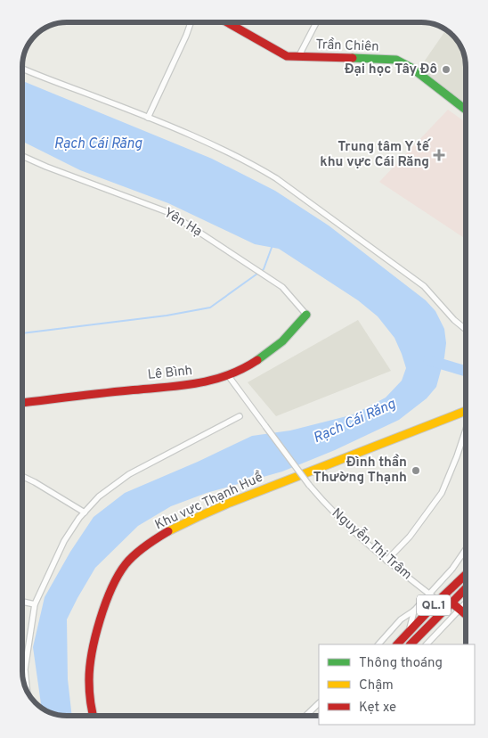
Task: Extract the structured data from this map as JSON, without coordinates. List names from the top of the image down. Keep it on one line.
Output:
{"streets":{"main road":["Trần Chiên","Lê Bình","Khu vực Thạnh Huề","QL.1"],"street":["Yên Hạ","Nguyễn Thị Trâm"]},"crossings":[["Yên Hạ","Lê Bình"],["Lê Bình","Nguyễn Thị Trâm"],["Nguyễn Thị Trâm","QL.1"]],"water":["Rạch Cái Răng"],"places":{"other":["Đại học Tây Đô","Đình thần Thường Thạnh"],"health":["Trung tâm Y tế khu vực Cái Răng"]},"legend":["Thông thoáng","Chậm","Kẹt xe"]}
